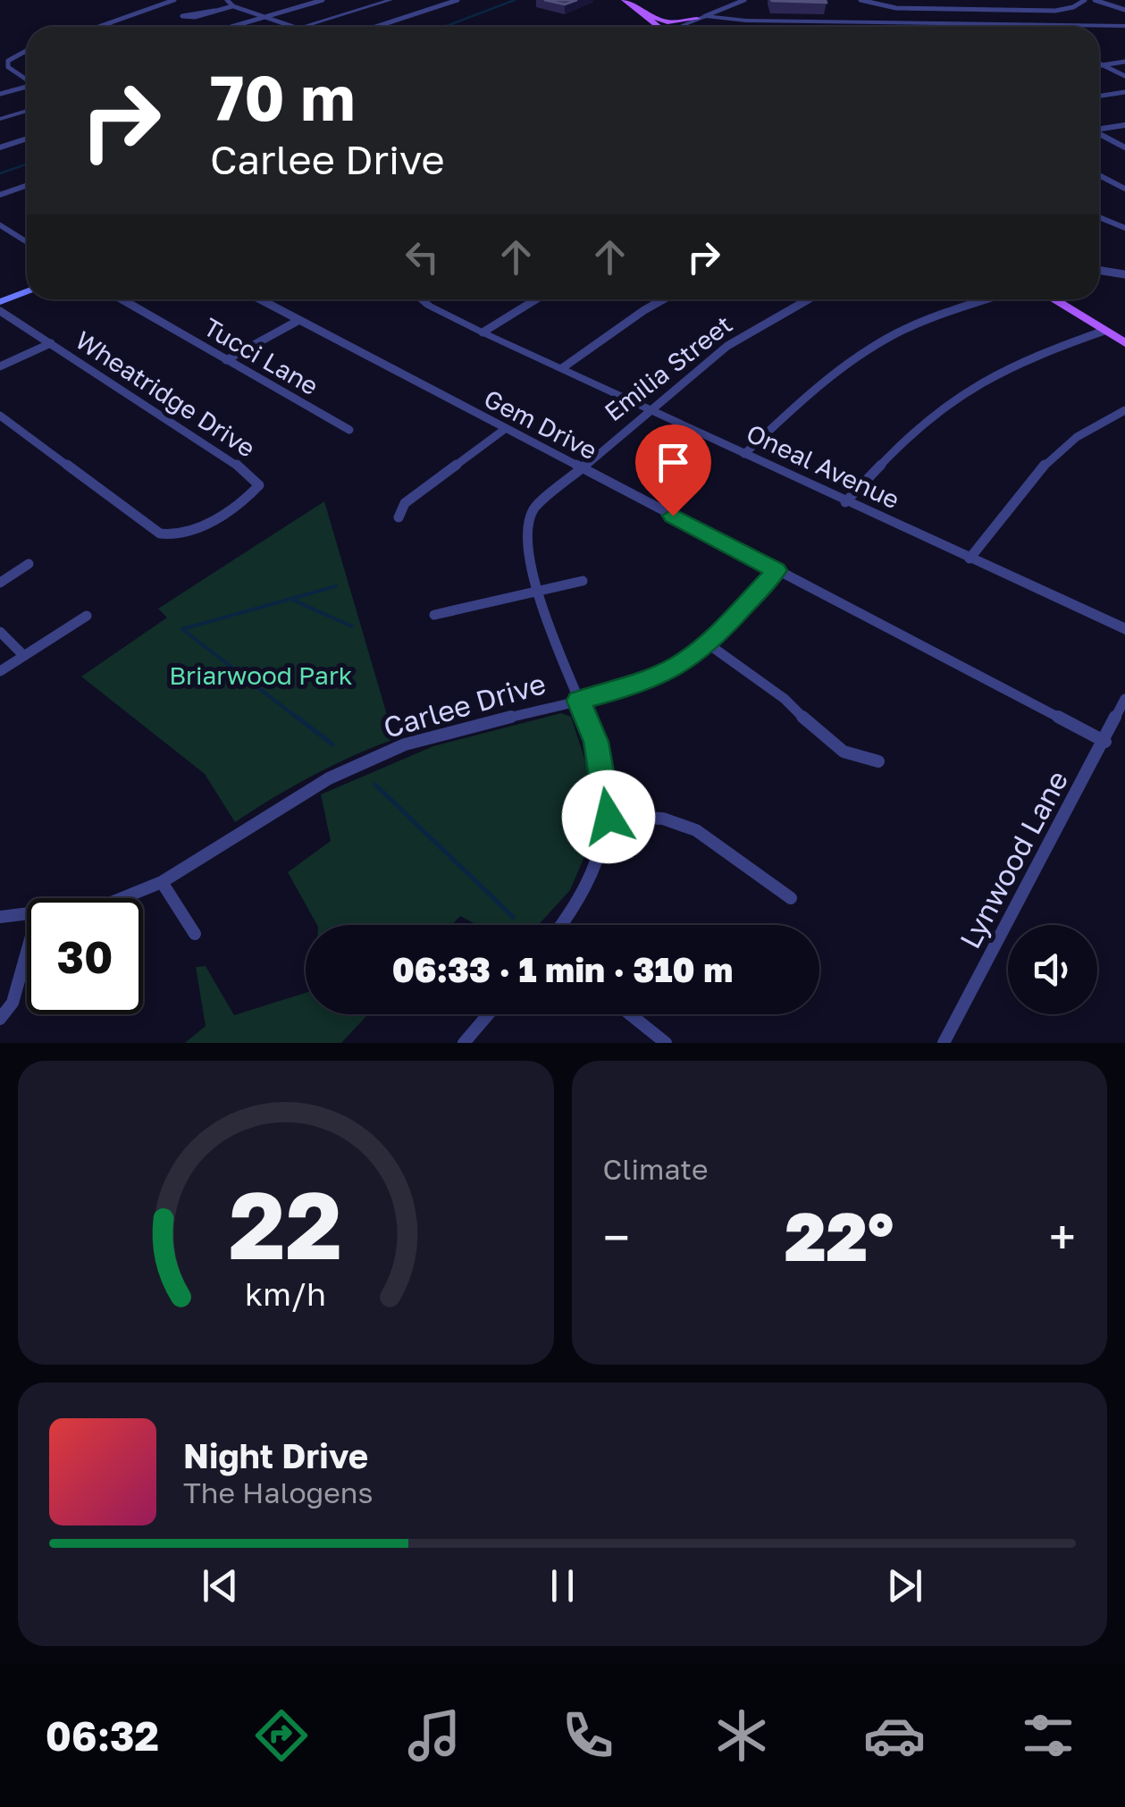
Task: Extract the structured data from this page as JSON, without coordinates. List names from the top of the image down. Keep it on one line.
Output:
{"streets":{"street":["Tucci Lane","Emilia Street","Wheatridge Drive","Gem Drive","Oneal Avenue","Carlee Drive","Lynwood Lane"]},"crossings":[["Emilia Street","Gem Drive"],["Emilia Street","Oneal Avenue"],["Emilia Street","Carlee Drive"],["Gem Drive","Carlee Drive"],["Gem Drive","Lynwood Lane"]],"parks":["Briarwood Park"],"page":{"turn":["70 m","Carlee Drive"],"limit":"30","trip":"06:33 · 1 min · 310 m","tile":"Climate","heat":["−","22°","+"],"song":["Night Drive","The Halogens"],"tabs":"06:32","gauge":["22","km/h"]}}
